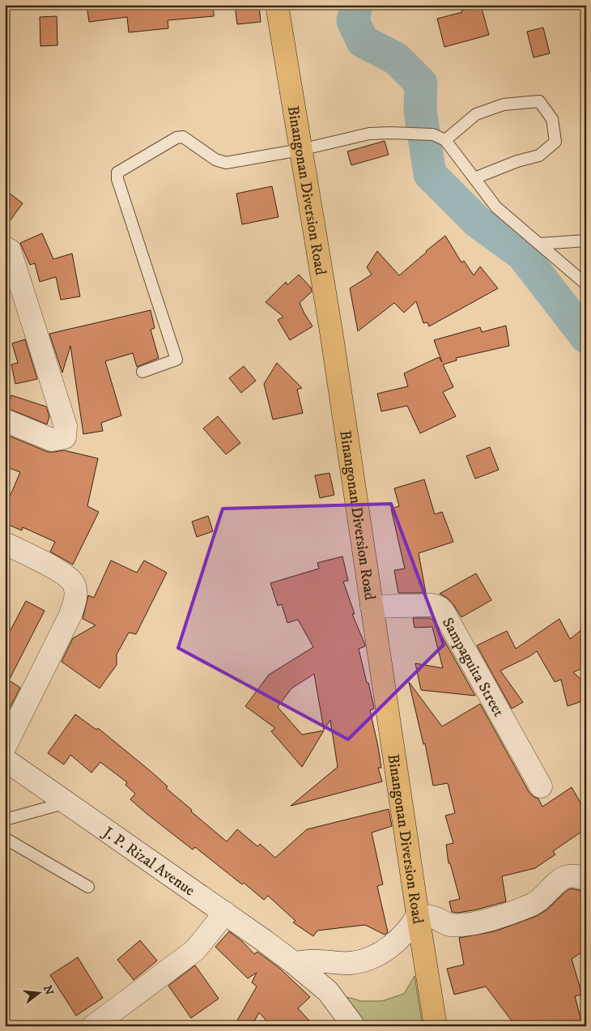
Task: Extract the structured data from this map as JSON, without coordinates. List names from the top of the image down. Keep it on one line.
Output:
{"streets":{"main road":["Binangonan Diversion Road"],"street":["Sampaguita Street","J. P. Rizal Avenue"]},"crossings":[["Binangonan Diversion Road","Sampaguita Street"]],"north":"right"}
